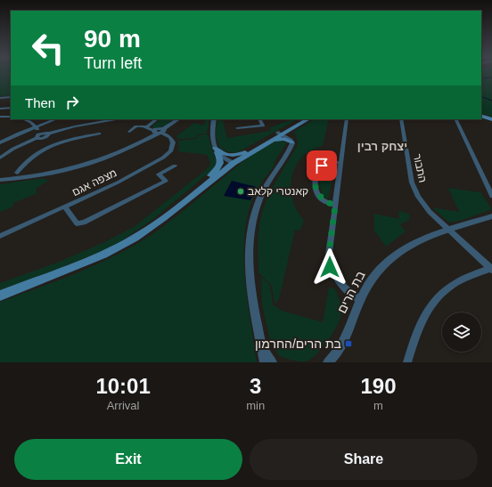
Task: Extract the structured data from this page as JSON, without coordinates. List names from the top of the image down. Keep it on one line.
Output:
{"streets":{"street":["התבור","מצפה אגם","בת הרים"]},"crossings":[["התבור","בת הרים"]],"districts":["יצחק רבין"],"places":{"other":["קאנטרי קלאב"],"transit":["בת הרים/החרמון"]},"page":{"turn":["90 m","Turn left"],"then":"Then","eta":["10:01","Arrival","3","min","190","m"],"buttons":["Exit","Share"]}}
